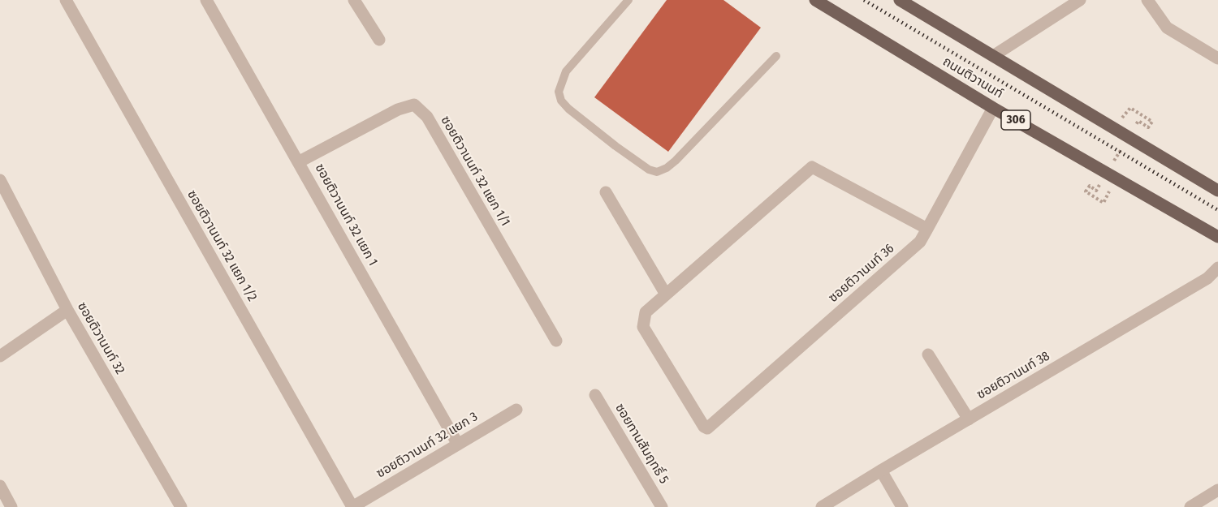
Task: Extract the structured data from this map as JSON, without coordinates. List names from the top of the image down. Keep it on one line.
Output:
{"streets":{"main road":["ถนนติวานนท์","306"],"street":["ซอยติวานนท์ 32 แยก 1/1","ซอยติวานนท์ 32 แยก 1","ซอยติวานนท์ 32 แยก 1/2","ซอยติวานนท์ 36","ซอยติวานนท์ 32","ซอยติวานนท์ 38","ซอยทานสัมฤทธิ์ 5","ซอยติวานนท์ 32 แยก 3"]},"crossings":[["ถนนติวานนท์","ซอยติวานนท์ 36"],["ซอยติวานนท์ 32 แยก 1/1","ซอยติวานนท์ 32 แยก 1"],["ซอยติวานนท์ 32 แยก 1","ซอยติวานนท์ 32 แยก 3"],["ซอยติวานนท์ 32 แยก 1/2","ซอยติวานนท์ 32 แยก 3"]]}
